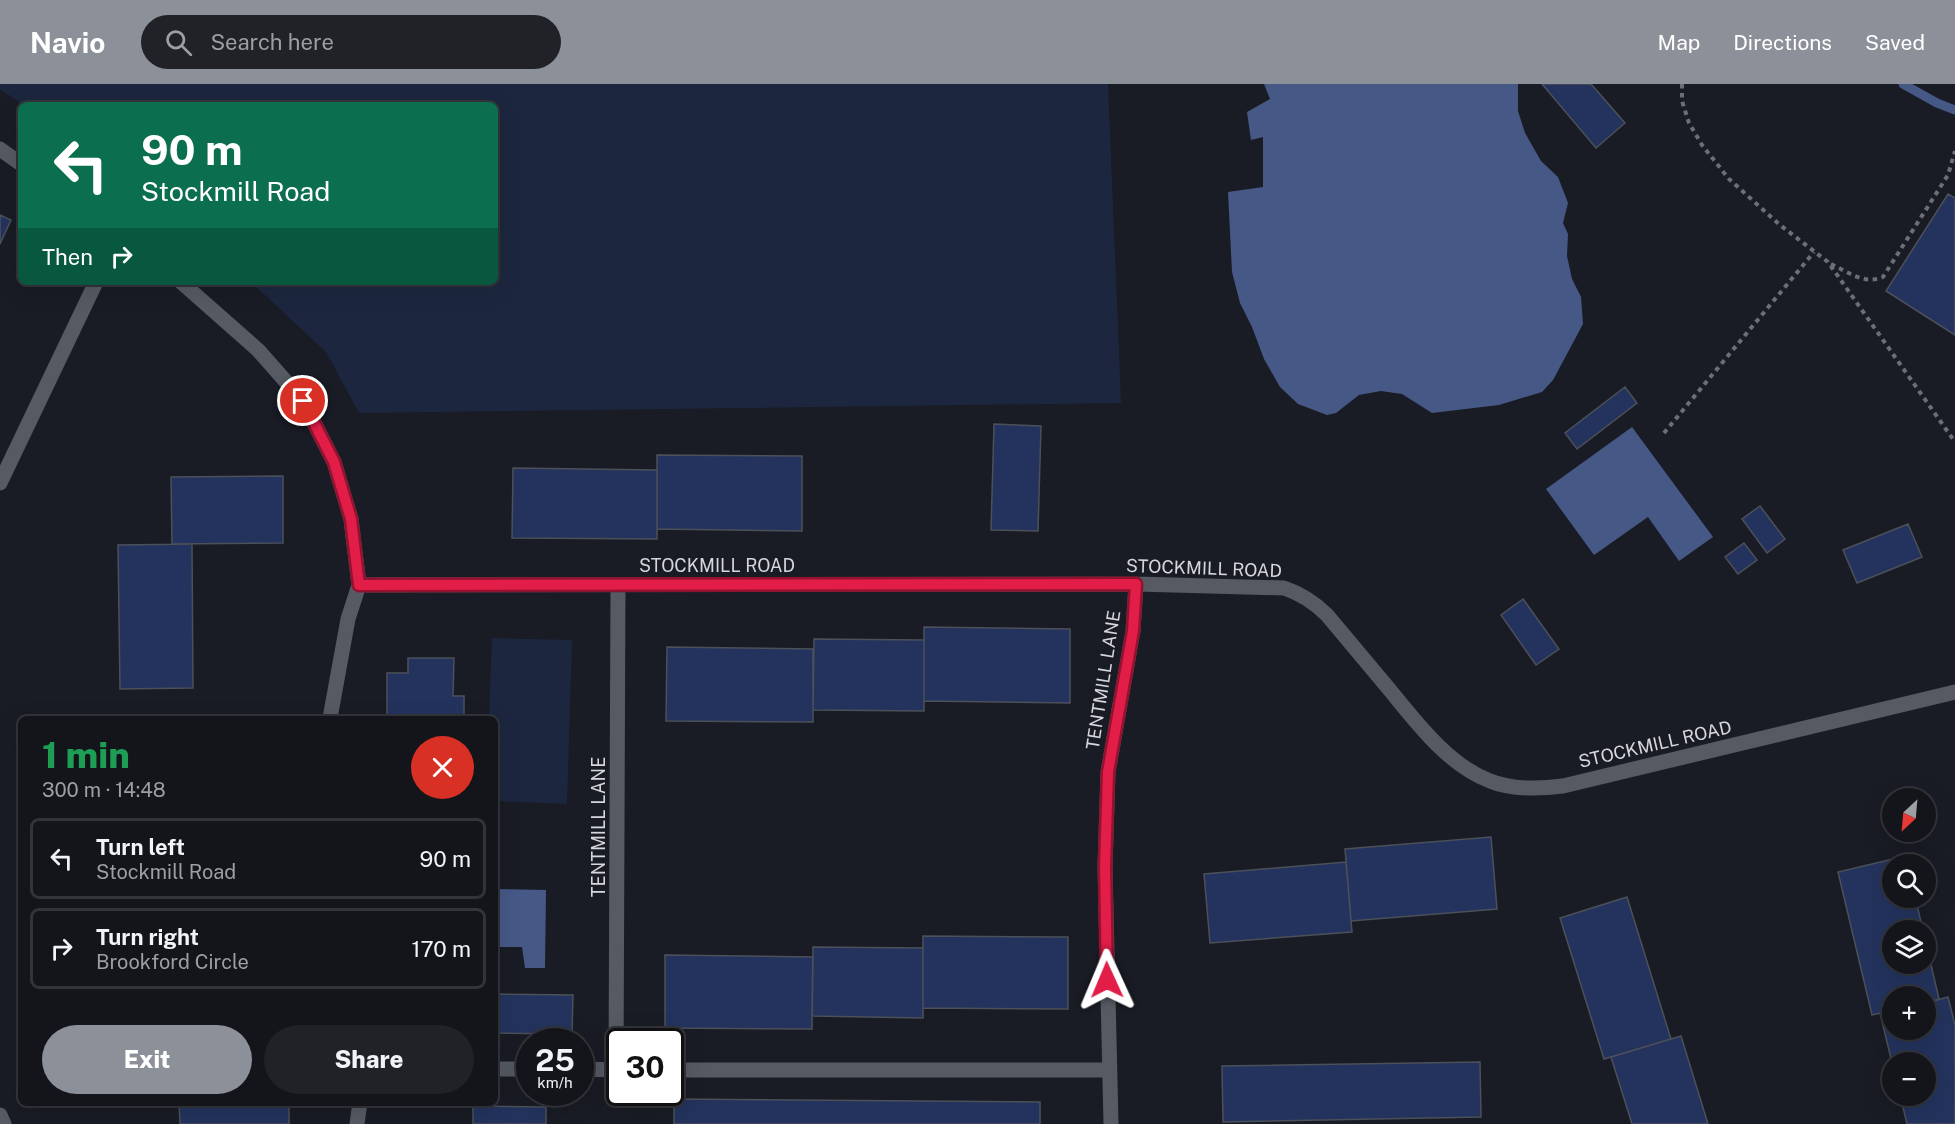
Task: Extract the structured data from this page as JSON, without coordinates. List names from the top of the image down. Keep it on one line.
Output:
{"streets":{"street":["STOCKMILL ROAD","TENTMILL LANE"]},"crossings":[["STOCKMILL ROAD","TENTMILL LANE"]],"north":"bottom left","page":{"header":"Navio","search":"Search here","nav":["Map","Directions","Saved"],"turn":["90 m","Stockmill Road"],"then":"Then","heading":["1 min","300 m · 14:48"],"map_buttons":["+","−"],"list":[{"name":"Turn left","note":"Stockmill Road","value":"90 m"},{"name":"Turn right","note":"Brookford Circle","value":"170 m"}],"buttons":["Exit","Share"],"speed":"25 km/h","limit":"30"}}
